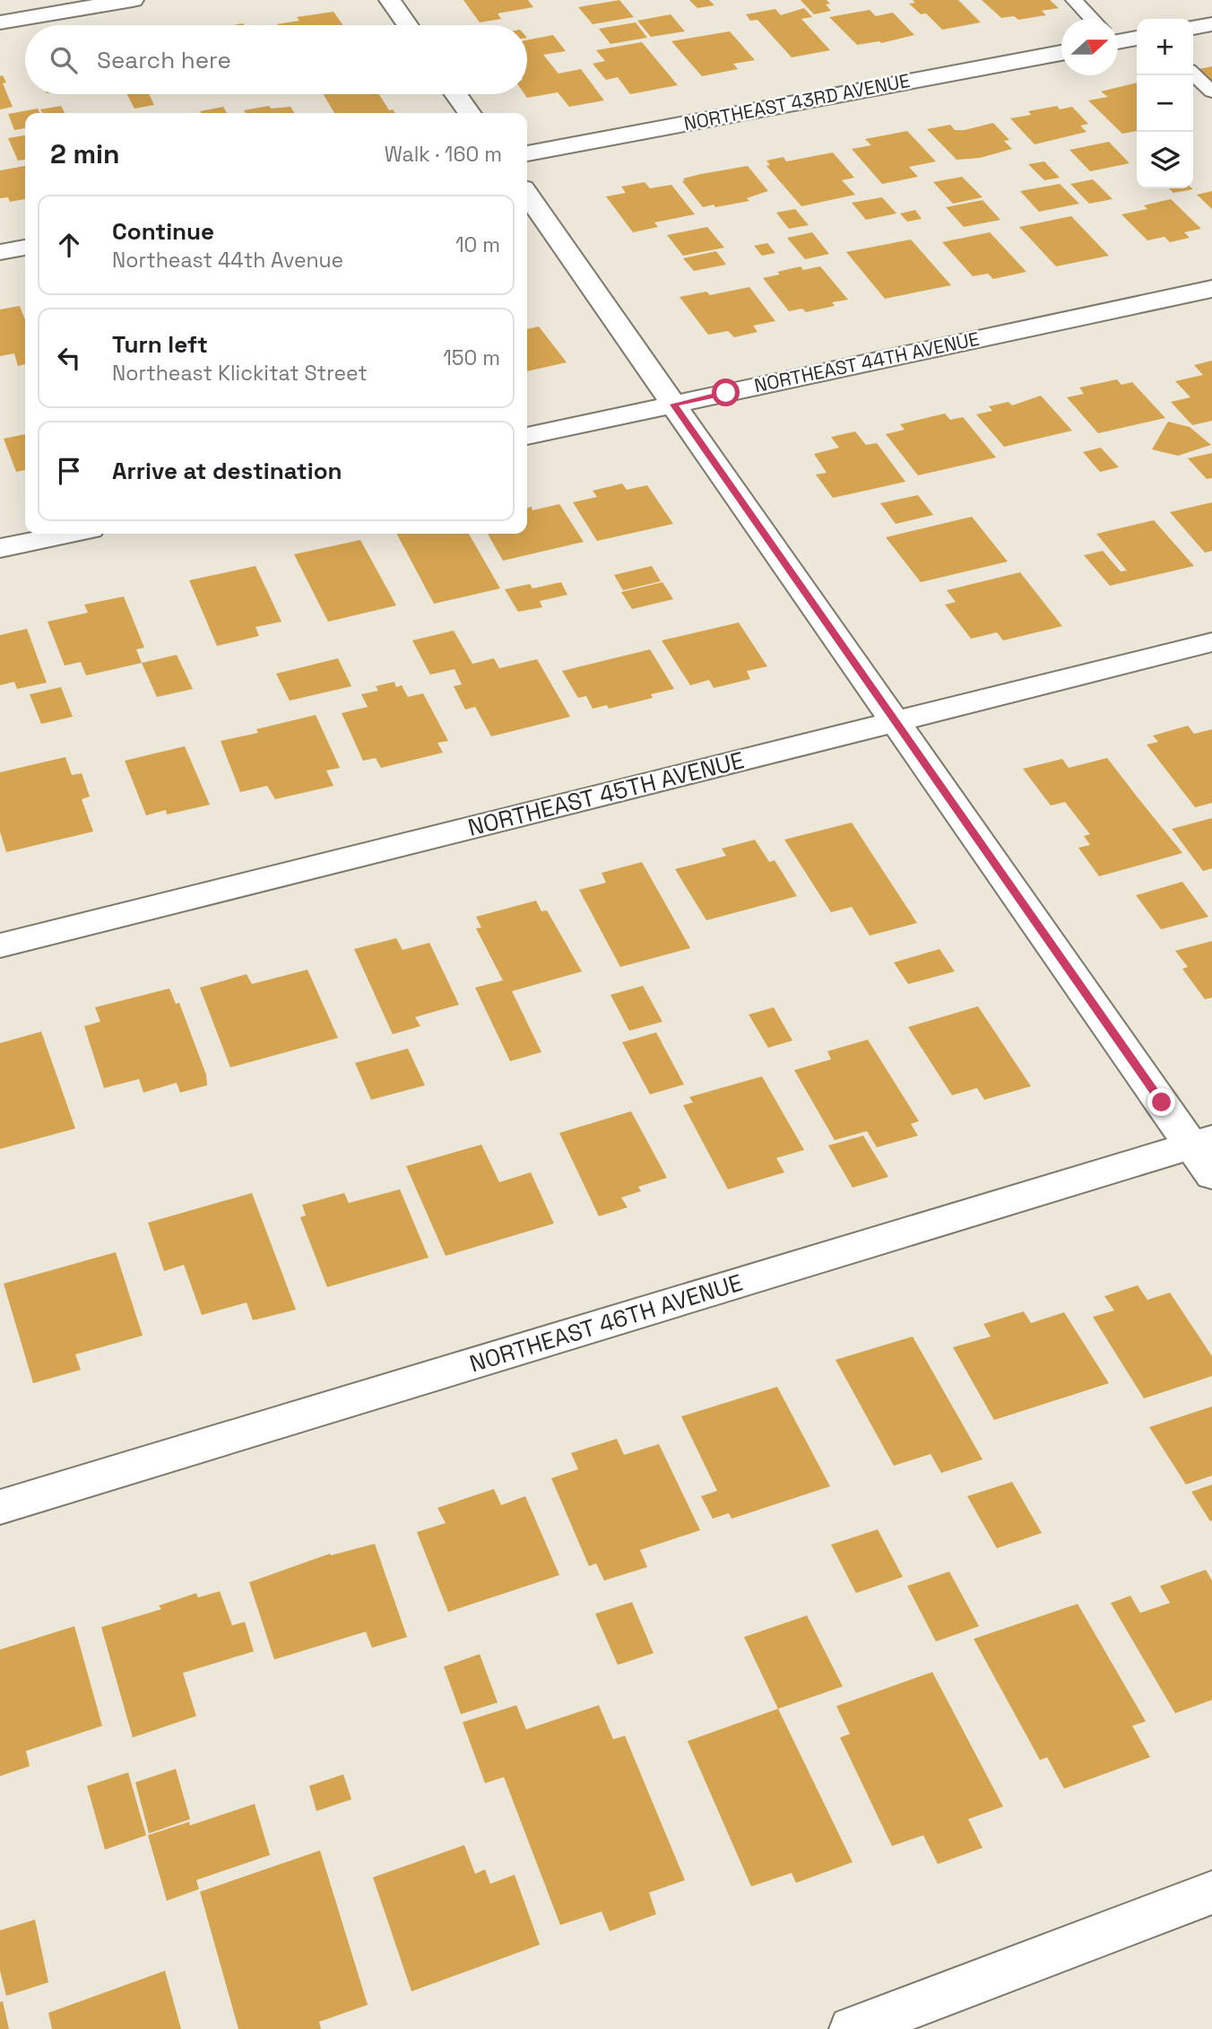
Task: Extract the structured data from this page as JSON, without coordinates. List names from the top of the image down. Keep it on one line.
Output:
{"streets":{"street":["NORTHEAST 43RD AVENUE","NORTHEAST 44TH AVENUE","NORTHEAST 45TH AVENUE","NORTHEAST 46TH AVENUE"]},"north":"right","page":{"map_buttons":["+","−"],"search":"Search here","heading":["2 min","Walk · 160 m"],"list":[["Continue","Northeast 44th Avenue","10 m"],["Turn left","Northeast Klickitat Street","150 m"],"Arrive at destination"]}}
